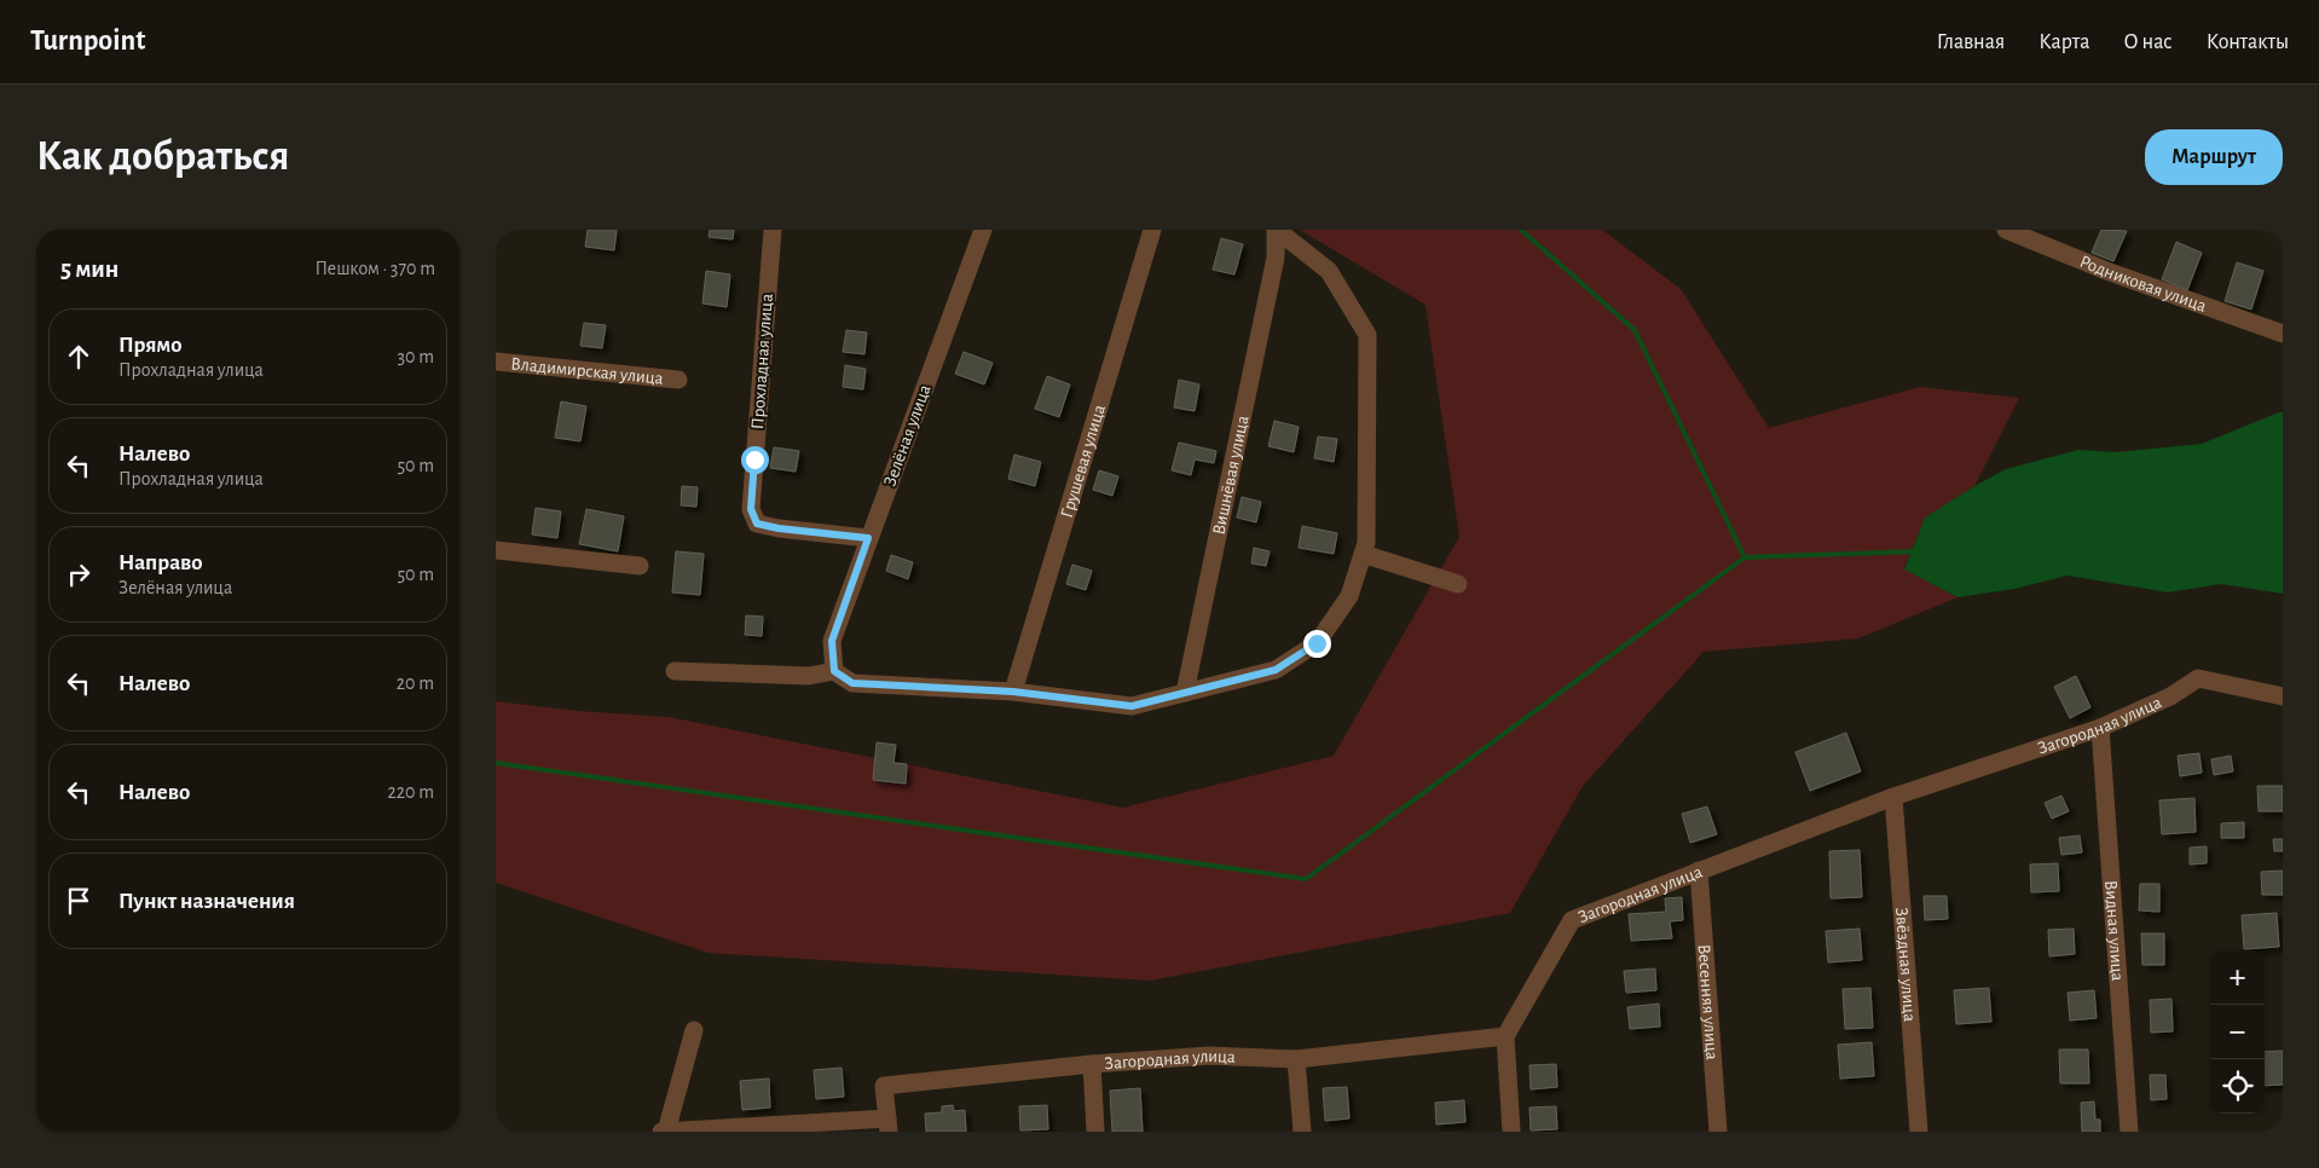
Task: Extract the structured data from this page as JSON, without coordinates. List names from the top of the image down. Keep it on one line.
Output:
{"streets":{"street":["Родниковая улица","Прохладная улица","Владимирская улица","Зелёная улица","Грушевая улица","Вишнёвая улица","Загородная улица","Видная улица","Звёздная улица","Весенняя улица"]},"crossings":[["Прохладная улица","Зелёная улица"],["Загородная улица","Видная улица"],["Загородная улица","Звёздная улица"],["Загородная улица","Весенняя улица"]],"page":{"header":"Turnpoint","nav":["Главная","Карта","О нас","Контакты"],"buttons":"Маршрут","title":"Как добраться","heading":["5 мин","Пешком · 370 m"],"list":[["Прямо","Прохладная улица","30 m"],["Налево","Прохладная улица","50 m"],["Направо","Зелёная улица","50 m"],["Налево","20 m"],["Налево","220 m"],"Пункт назначения"],"map_buttons":["+","−"]}}
